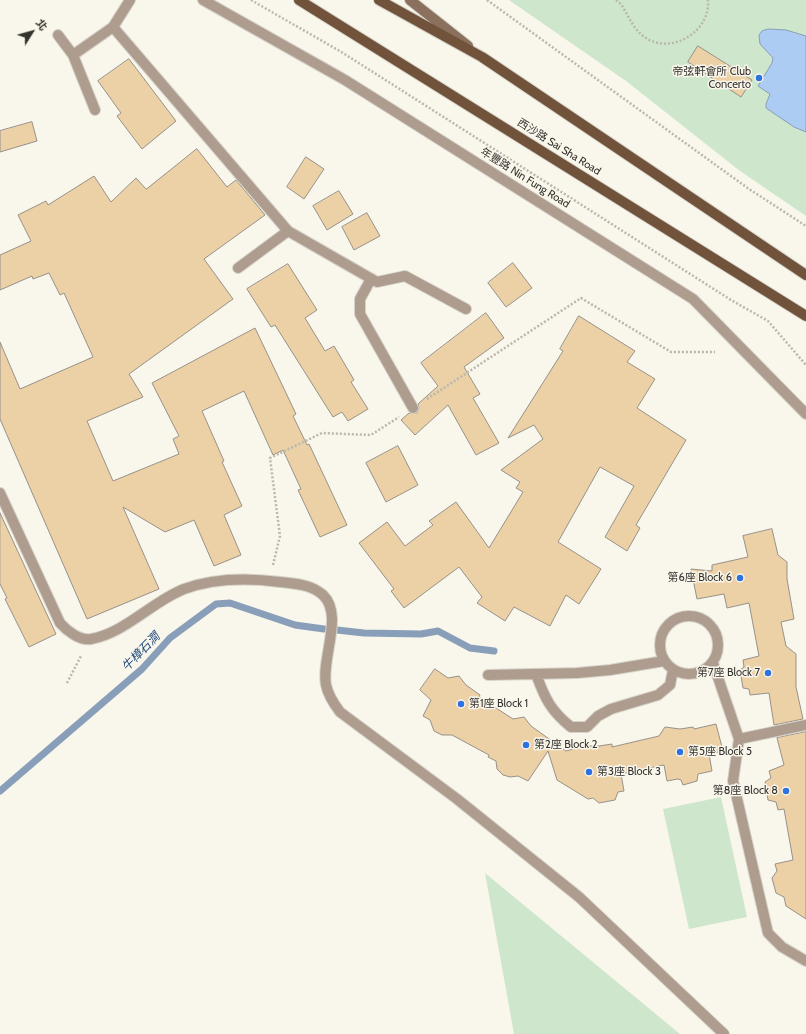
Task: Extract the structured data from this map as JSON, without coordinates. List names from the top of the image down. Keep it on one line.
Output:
{"streets":{"main road":["西沙路 Sai Sha Road"],"street":["年豐路 Nin Fung Road"]},"water":["牛樟石澗"],"places":["帝弦軒會所 Club Concerto","第6座 Block 6","第7座 Block 7","第1座 Block 1","第2座 Block 2","第5座 Block 5","第3座 Block 3","第8座 Block 8"],"north":"top right"}
